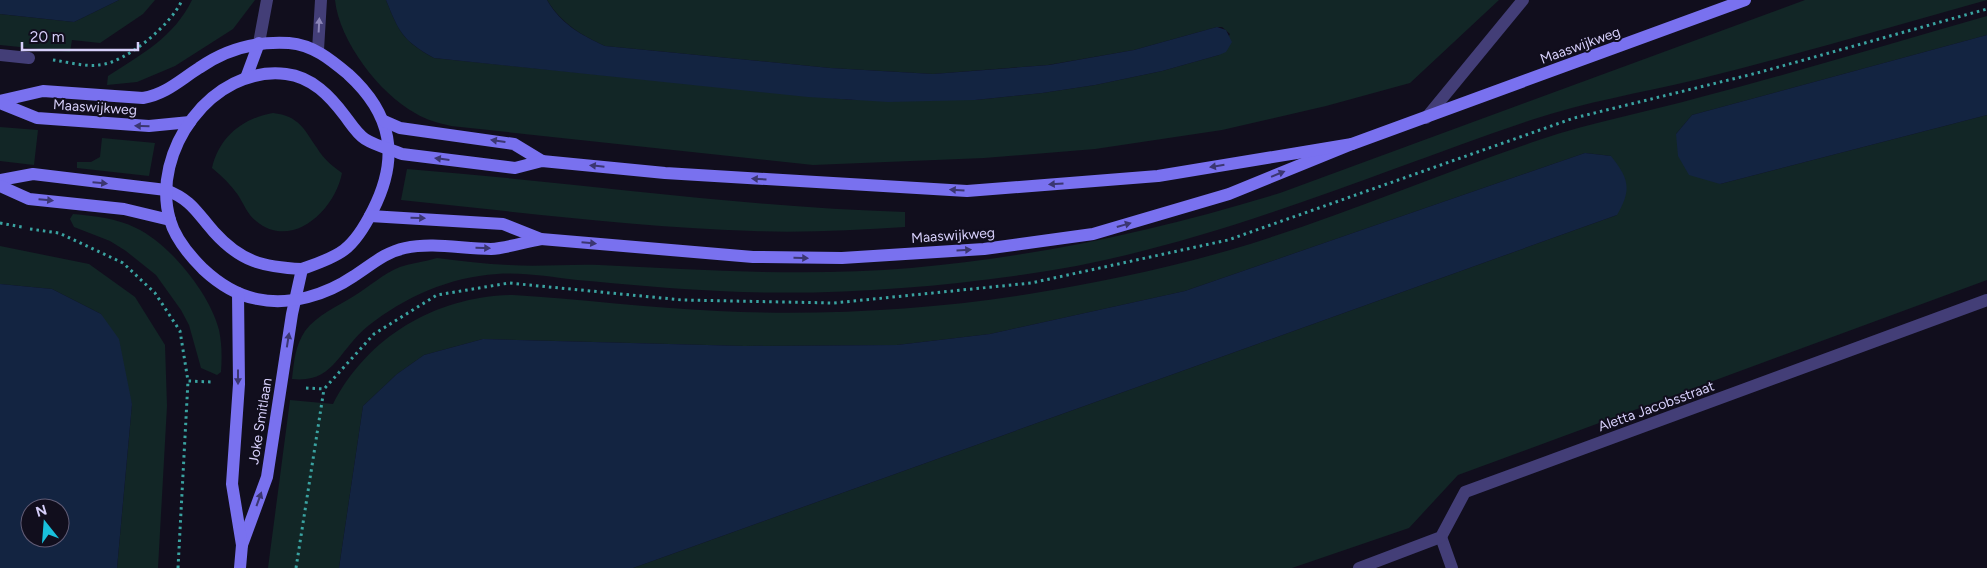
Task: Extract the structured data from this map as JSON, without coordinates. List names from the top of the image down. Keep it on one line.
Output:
{"streets":{"street":["Maaswijkweg","Aletta Jacobsstraat","Joke Smitlaan"]},"crossings":[["Maaswijkweg","Joke Smitlaan"]],"scale_bar":"20 m","north":"top"}
